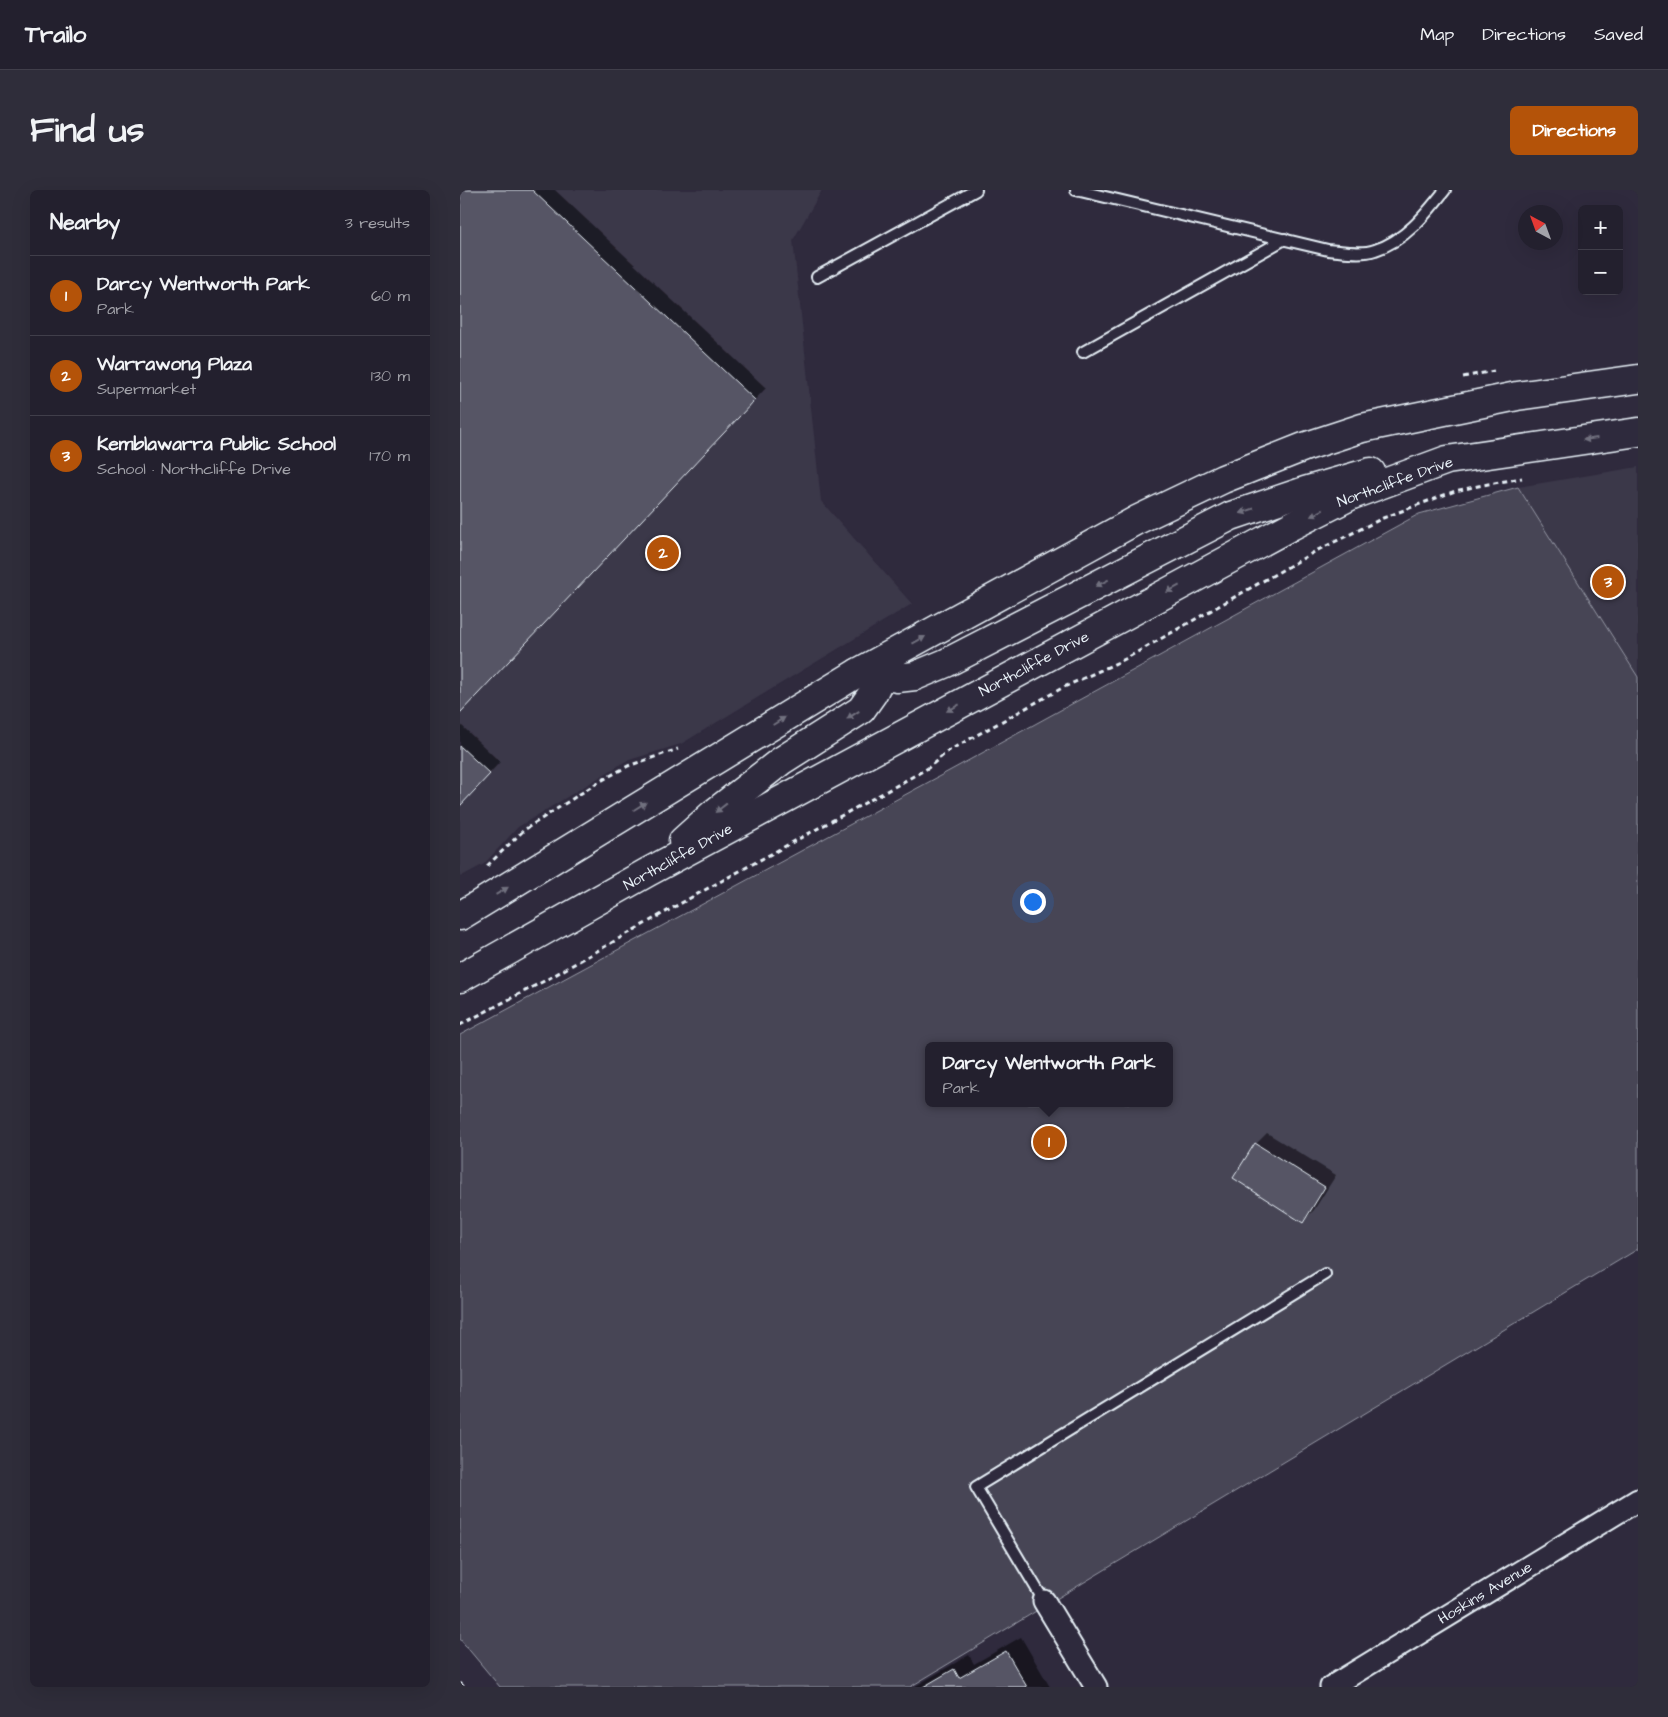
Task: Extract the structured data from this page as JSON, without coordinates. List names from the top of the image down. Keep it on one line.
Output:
{"streets":{"main road":["Northcliffe Drive"],"street":["Hoskins Avenue"]},"north":"top left","page":{"header":"Trailo","nav":["Map","Directions","Saved"],"title":"Find us","buttons":"Directions","heading":["Nearby","3 results"],"map_buttons":["+","−"],"list":[{"mark":"1","name":"Darcy Wentworth Park","note":"Park","value":"60 m"},{"mark":"2","name":"Warrawong Plaza","note":"Supermarket","value":"130 m"},{"mark":"3","name":"Kemblawarra Public School","note":"School · Northcliffe Drive","value":"170 m"}],"pins":["2","3","1"],"popup":["Darcy Wentworth Park","Park"]}}
